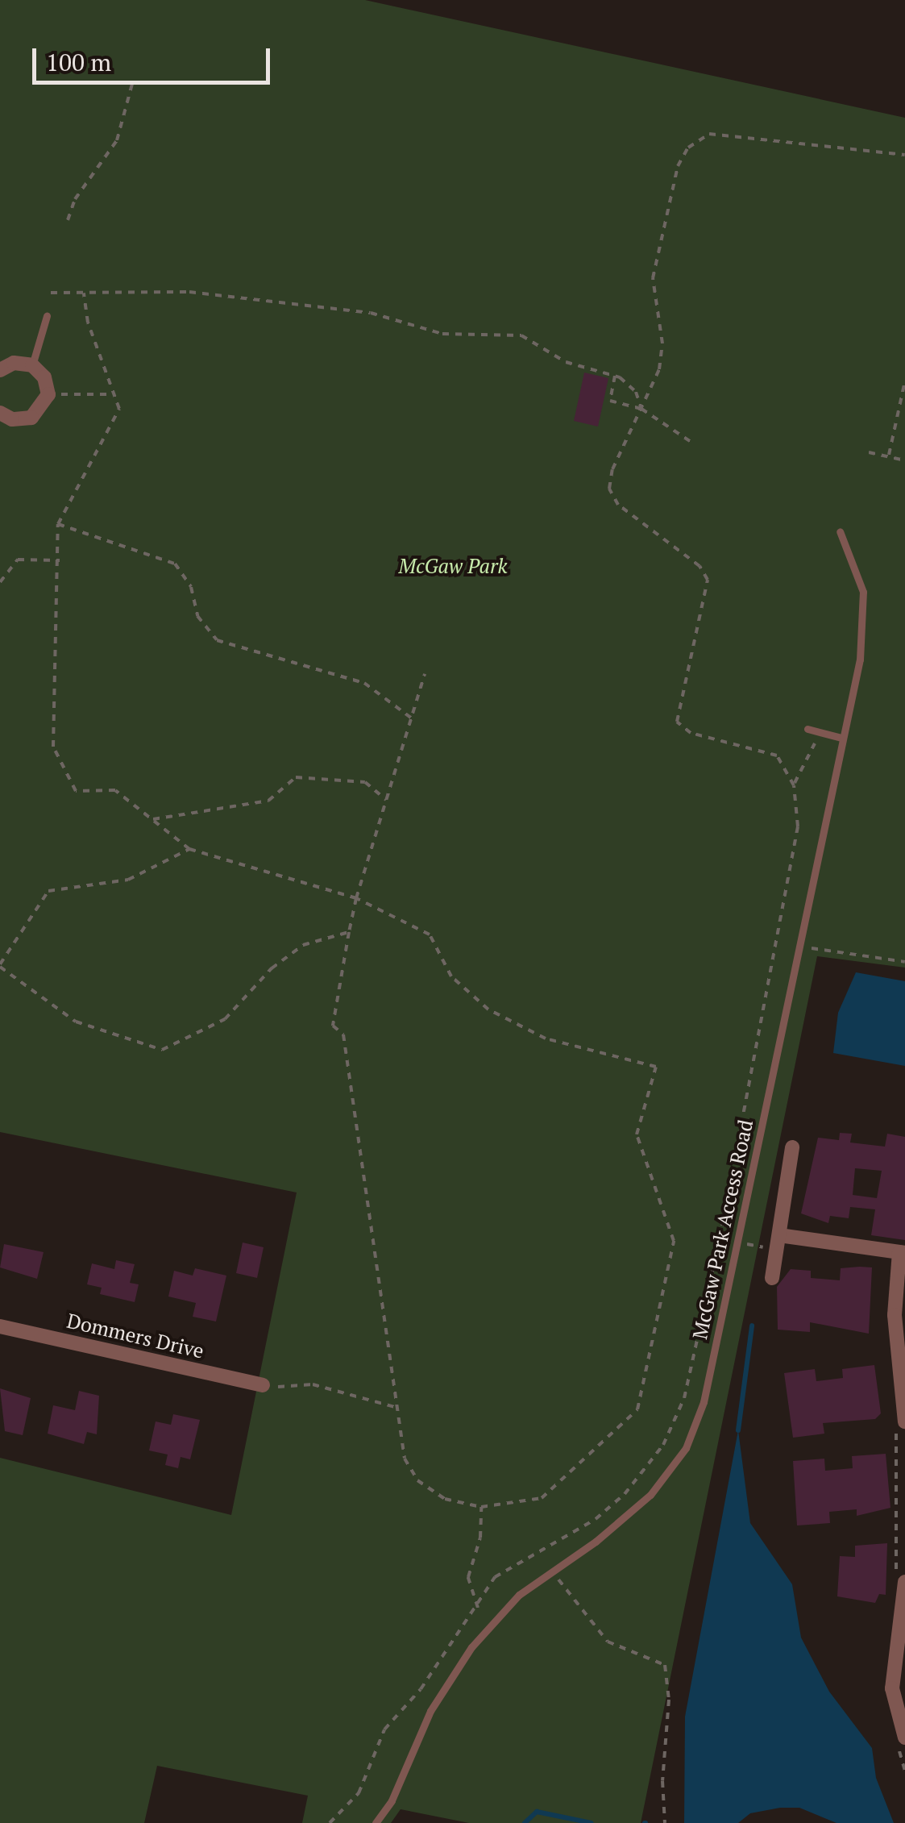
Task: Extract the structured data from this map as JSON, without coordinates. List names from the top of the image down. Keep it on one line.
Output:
{"streets":{"street":["Dommers Drive"],"lane":["McGaw Park Access Road"]},"parks":["McGaw Park"],"scale_bar":"100 m"}
